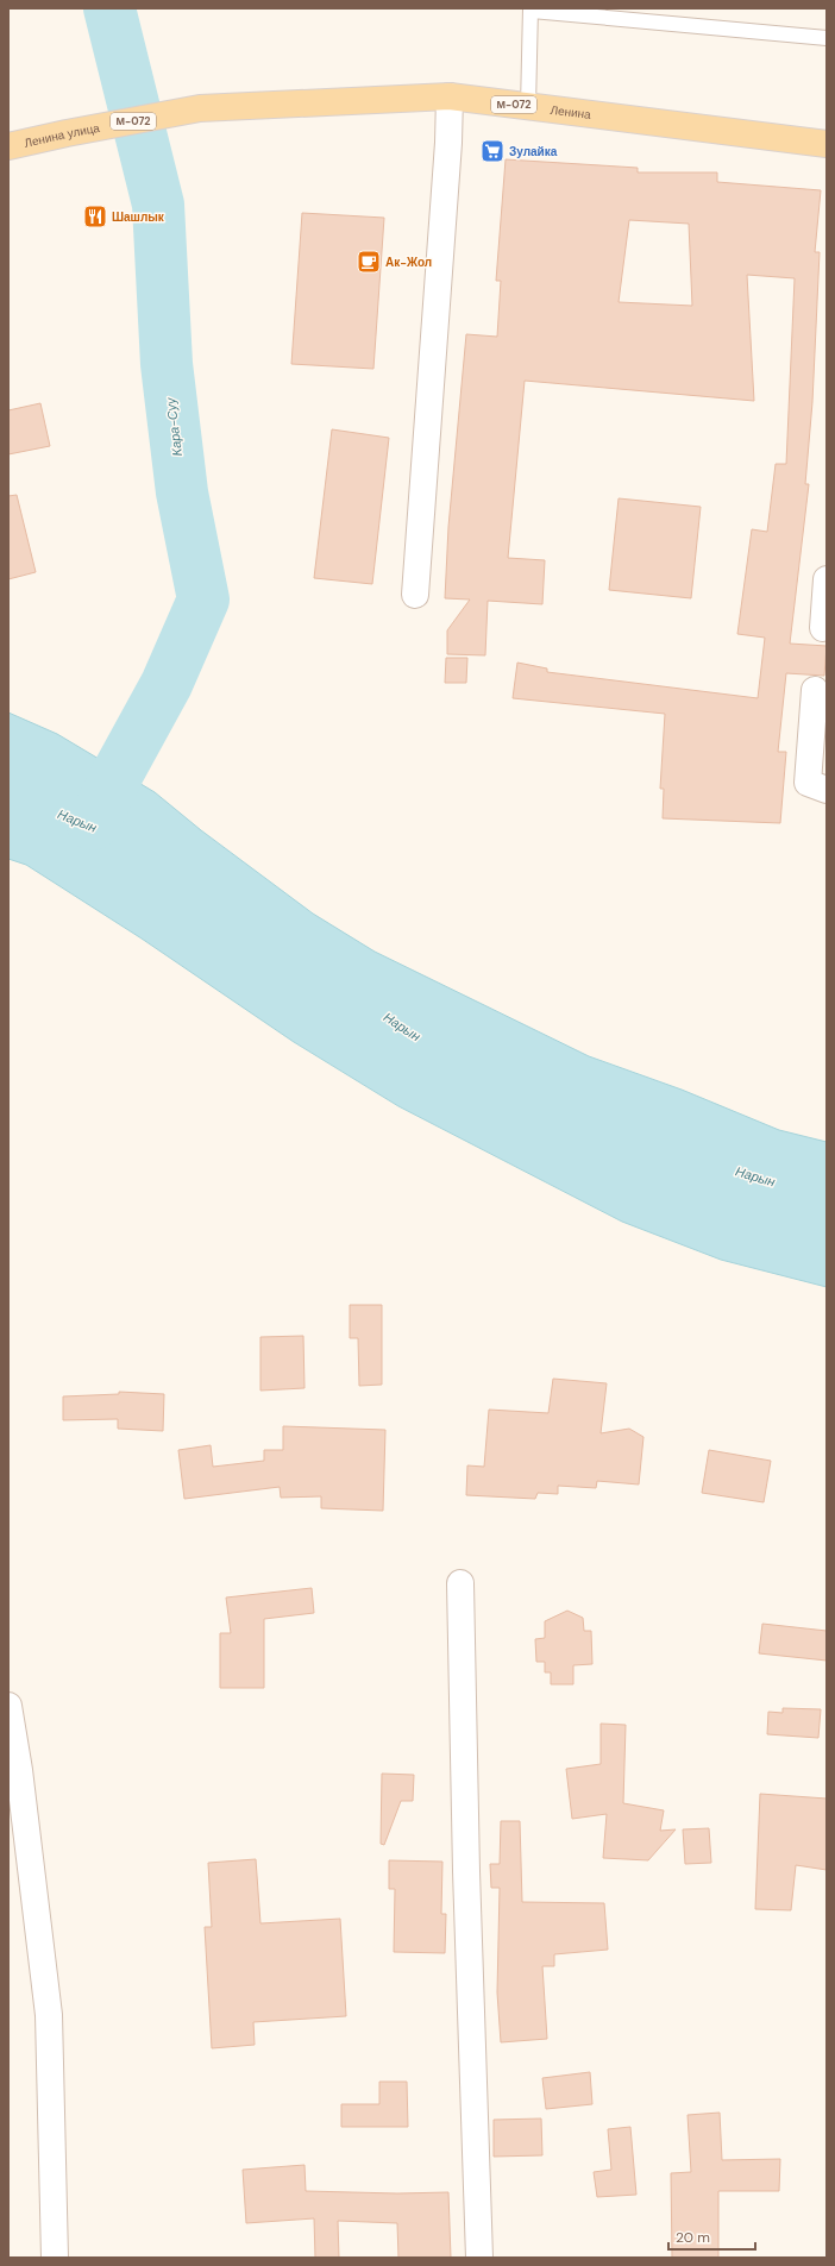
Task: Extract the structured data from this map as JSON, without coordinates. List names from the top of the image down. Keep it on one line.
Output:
{"streets":{"main road":["М-072","Ленина","Ленина улица"]},"crossings":[["Ленина","Ленина улица"]],"water":["Кара-Суу","Нарын"],"places":{"supermarket":["Зулайка"],"restaurant":["Шашлык"],"cafe":["Ак-Жол"]},"scale_bar":"20 m"}
